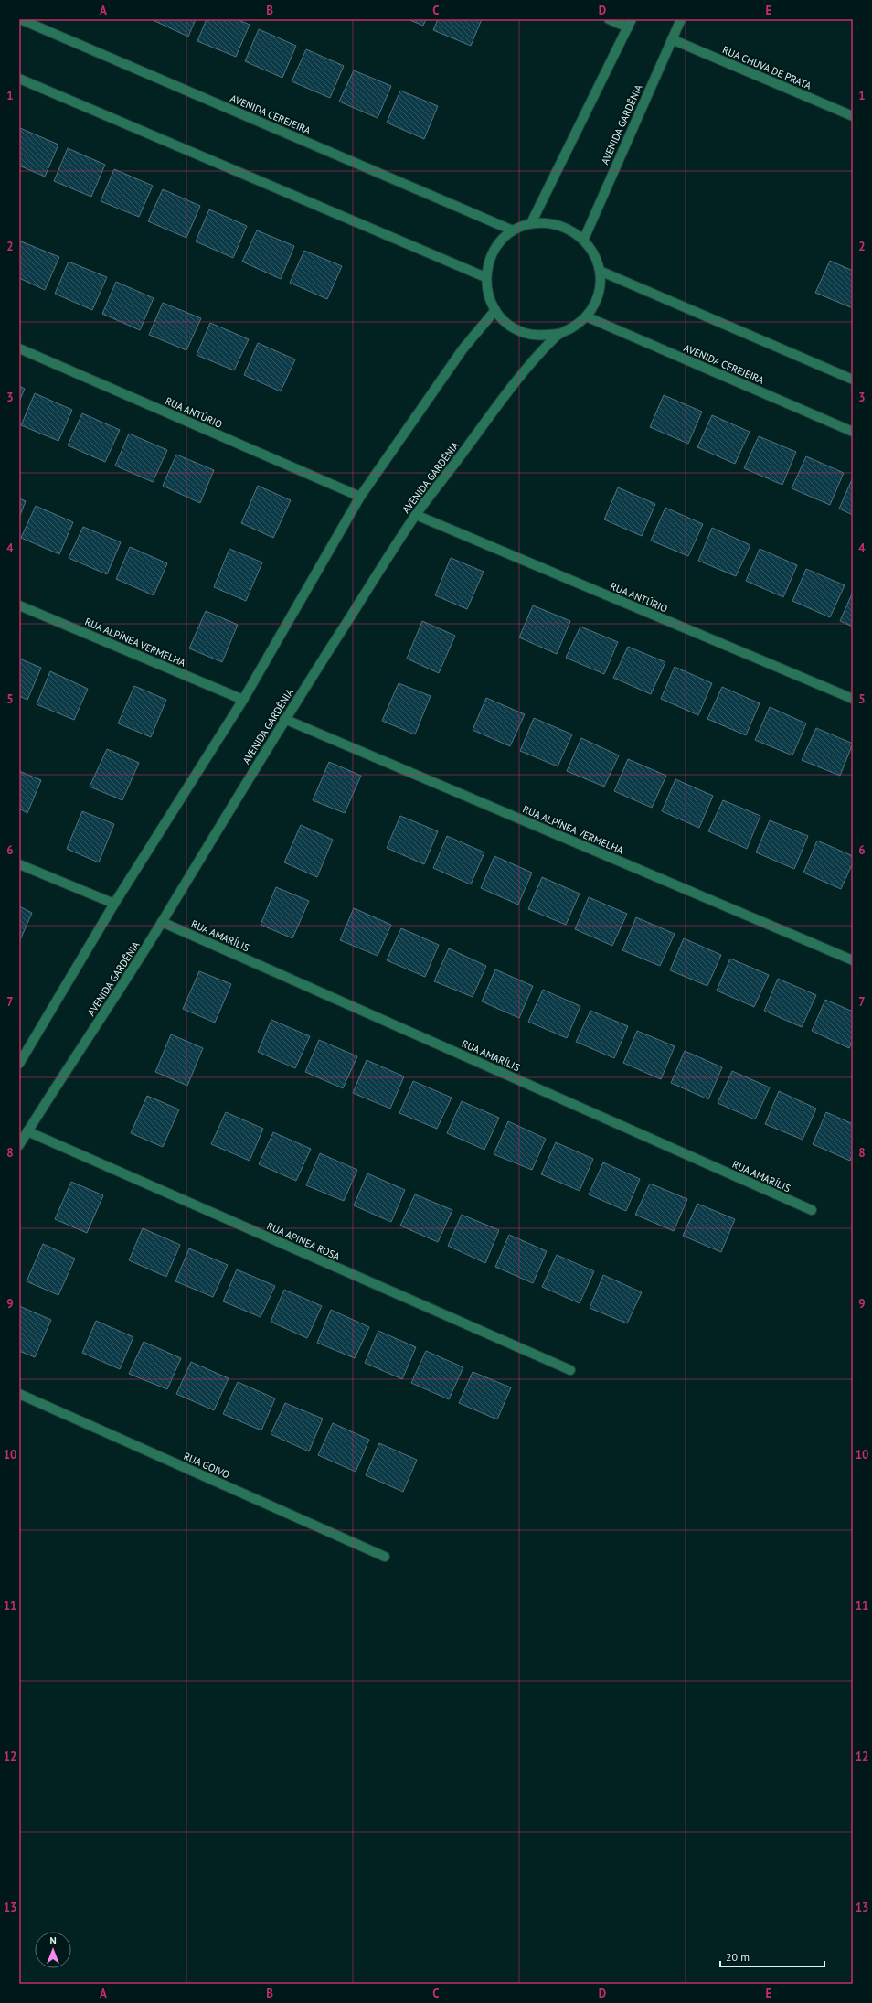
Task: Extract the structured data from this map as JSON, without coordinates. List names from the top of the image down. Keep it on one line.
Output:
{"streets":{"street":["RUA CHUVA DE PRATA","AVENIDA CEREJEIRA","AVENIDA GARDÊNIA","RUA ANTÚRIO","RUA ALPÍNEA VERMELHA","RUA AMARÍLIS","RUA APINEA ROSA","RUA GOIVO"]},"crossings":[["RUA CHUVA DE PRATA","AVENIDA GARDÊNIA"],["AVENIDA CEREJEIRA","AVENIDA GARDÊNIA"],["AVENIDA GARDÊNIA","RUA ANTÚRIO"],["AVENIDA GARDÊNIA","RUA ALPÍNEA VERMELHA"],["AVENIDA GARDÊNIA","RUA AMARÍLIS"],["AVENIDA GARDÊNIA","RUA APINEA ROSA"]],"scale_bar":"20 m","north":"top","grid":{"columns":["A","B","C","D","E"],"rows":["1","2","3","4","5","6","7","8","9","10","11","12","13"]}}
